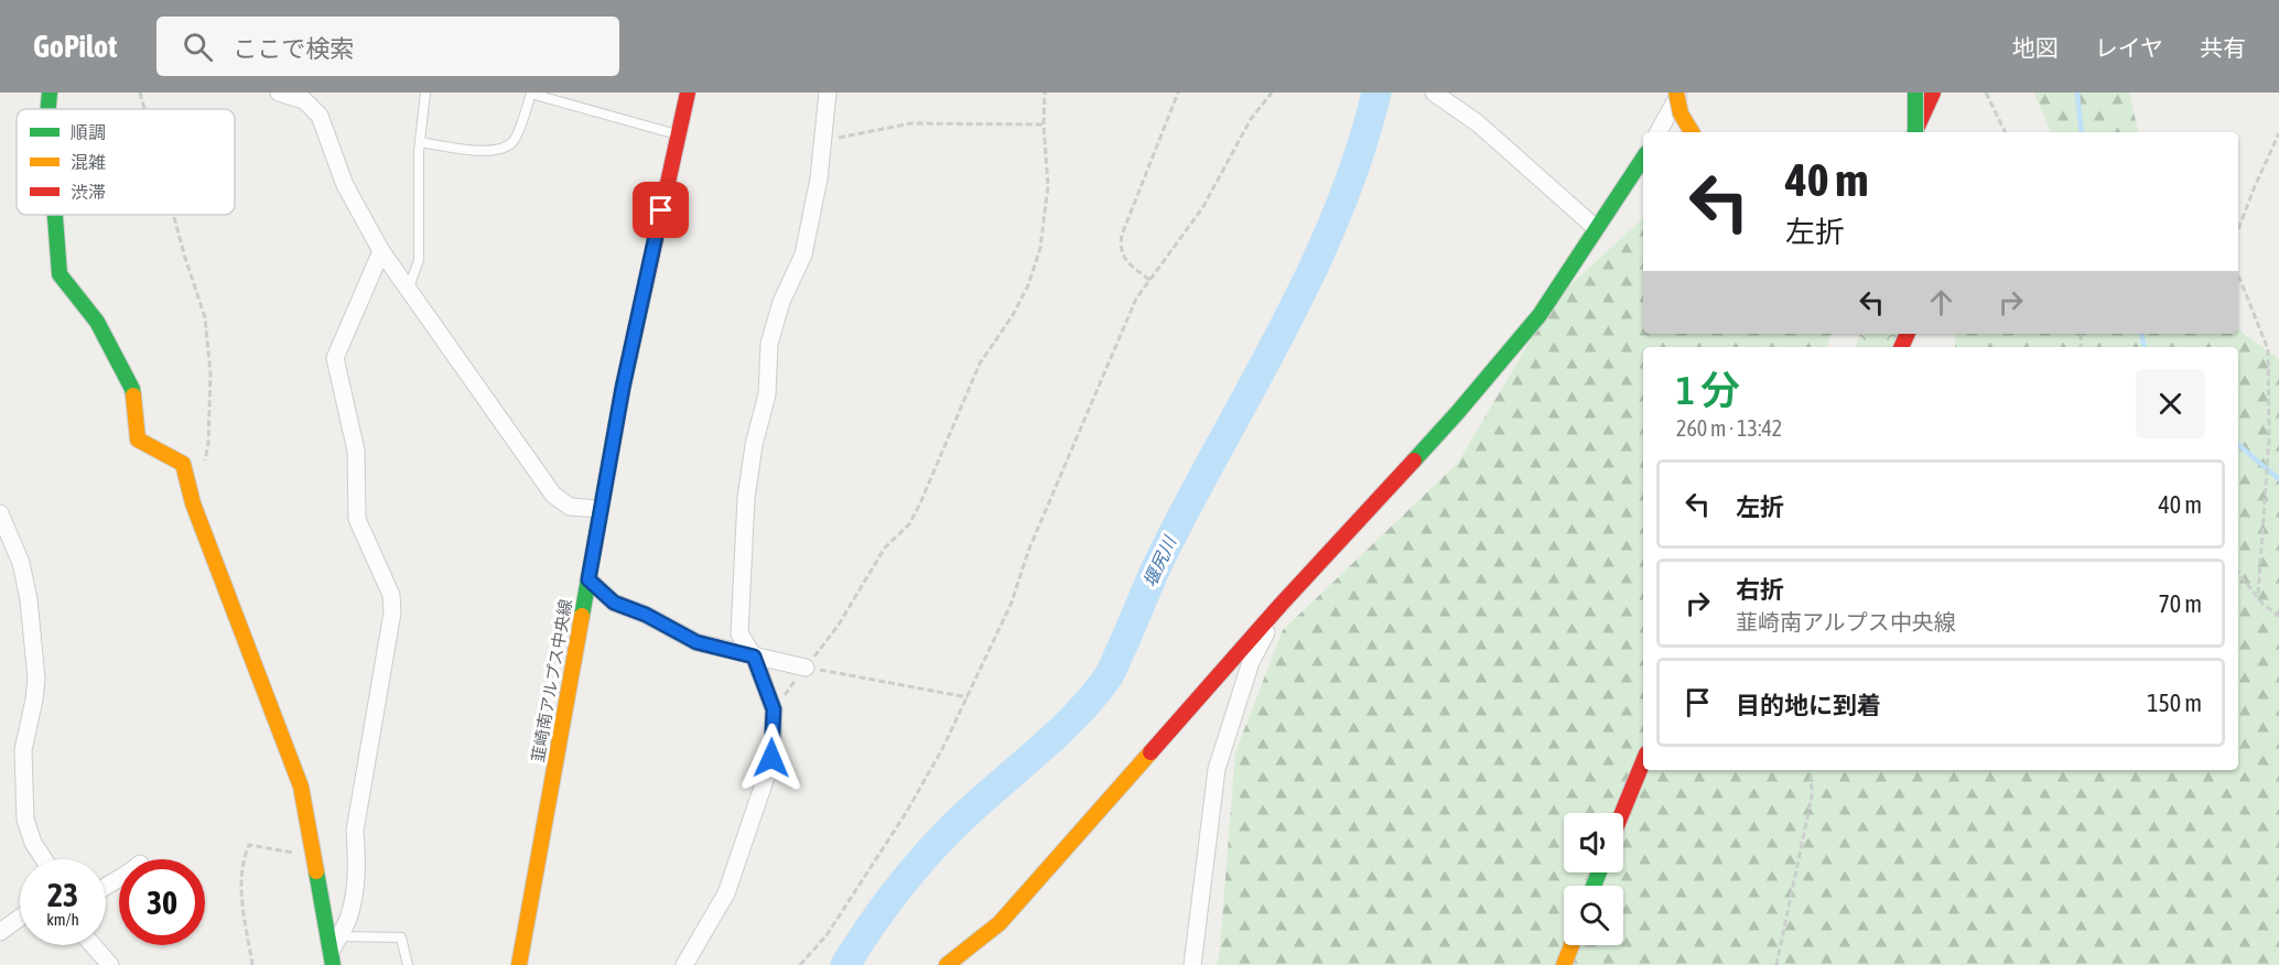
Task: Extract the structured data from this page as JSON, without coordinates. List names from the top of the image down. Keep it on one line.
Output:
{"streets":{"street":["韮崎南アルプス中央線"]},"water":["堰尻川"],"legend":["順調","混雑","渋滞"],"page":{"header":"GoPilot","search":"ここで検索","nav":["地図","レイヤ","共有"],"turn":["40 m","左折"],"heading":["1 分","260 m · 13:42"],"list":[{"name":"左折","value":"40 m"},{"name":"右折","note":"韮崎南アルプス中央線","value":"70 m"},{"name":"目的地に到着","value":"150 m"}],"speed":"23 km/h","limit":"30"}}
